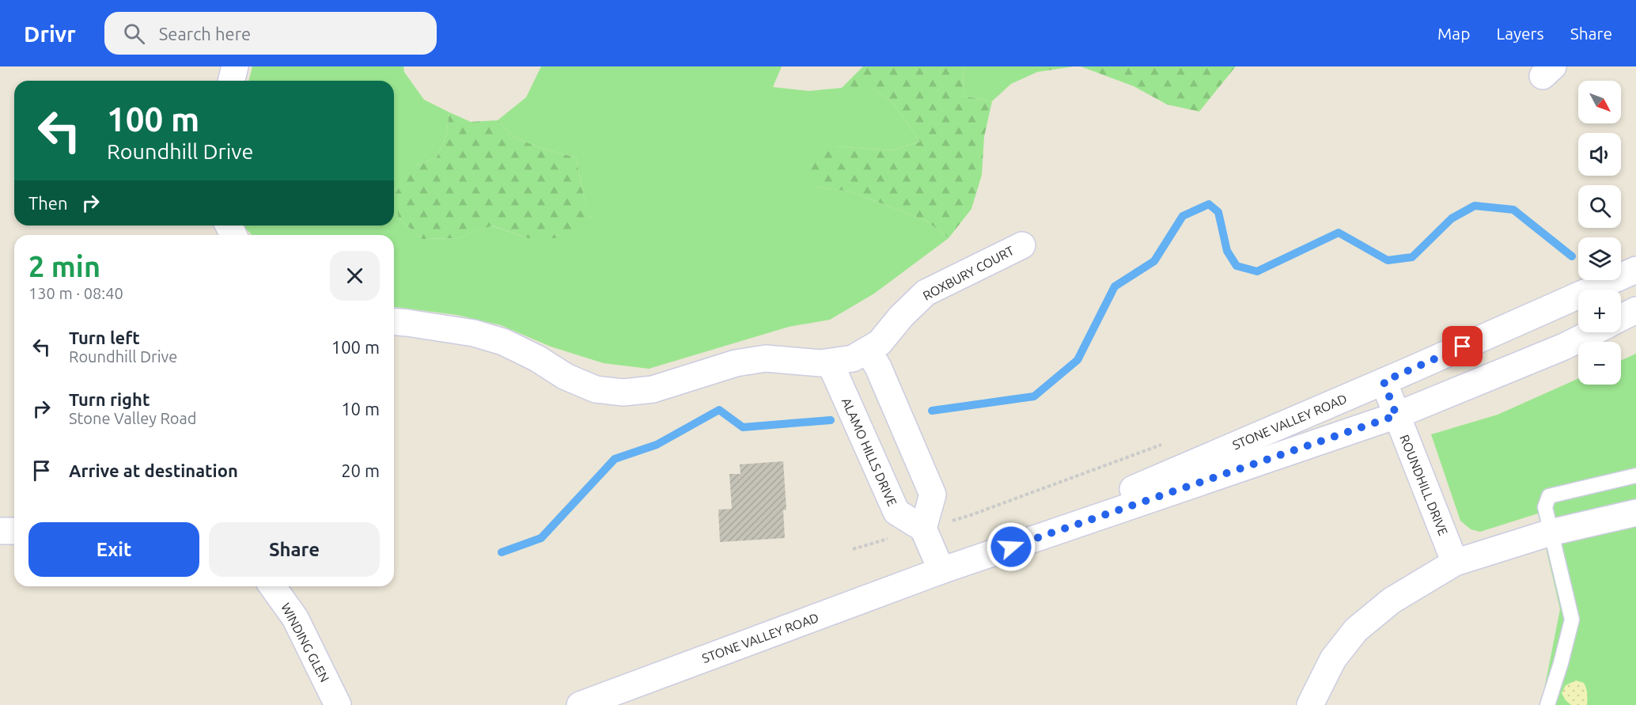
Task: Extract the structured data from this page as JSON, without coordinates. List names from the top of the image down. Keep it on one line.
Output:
{"streets":{"street":["ROXBURY COURT","STONE VALLEY ROAD","ALAMO HILLS DRIVE","ROUNDHILL DRIVE","WINDING GLEN"]},"crossings":[["ROXBURY COURT","ALAMO HILLS DRIVE"],["STONE VALLEY ROAD","ROUNDHILL DRIVE"]],"north":"bottom right","page":{"header":"Drivr","search":"Search here","nav":["Map","Layers","Share"],"map_buttons":["+","−"],"turn":["100 m","Roundhill Drive"],"then":"Then","heading":["2 min","130 m · 08:40"],"list":[{"name":"Turn left","note":"Roundhill Drive","value":"100 m"},{"name":"Turn right","note":"Stone Valley Road","value":"10 m"},{"name":"Arrive at destination","value":"20 m"}],"buttons":["Exit","Share"]}}
